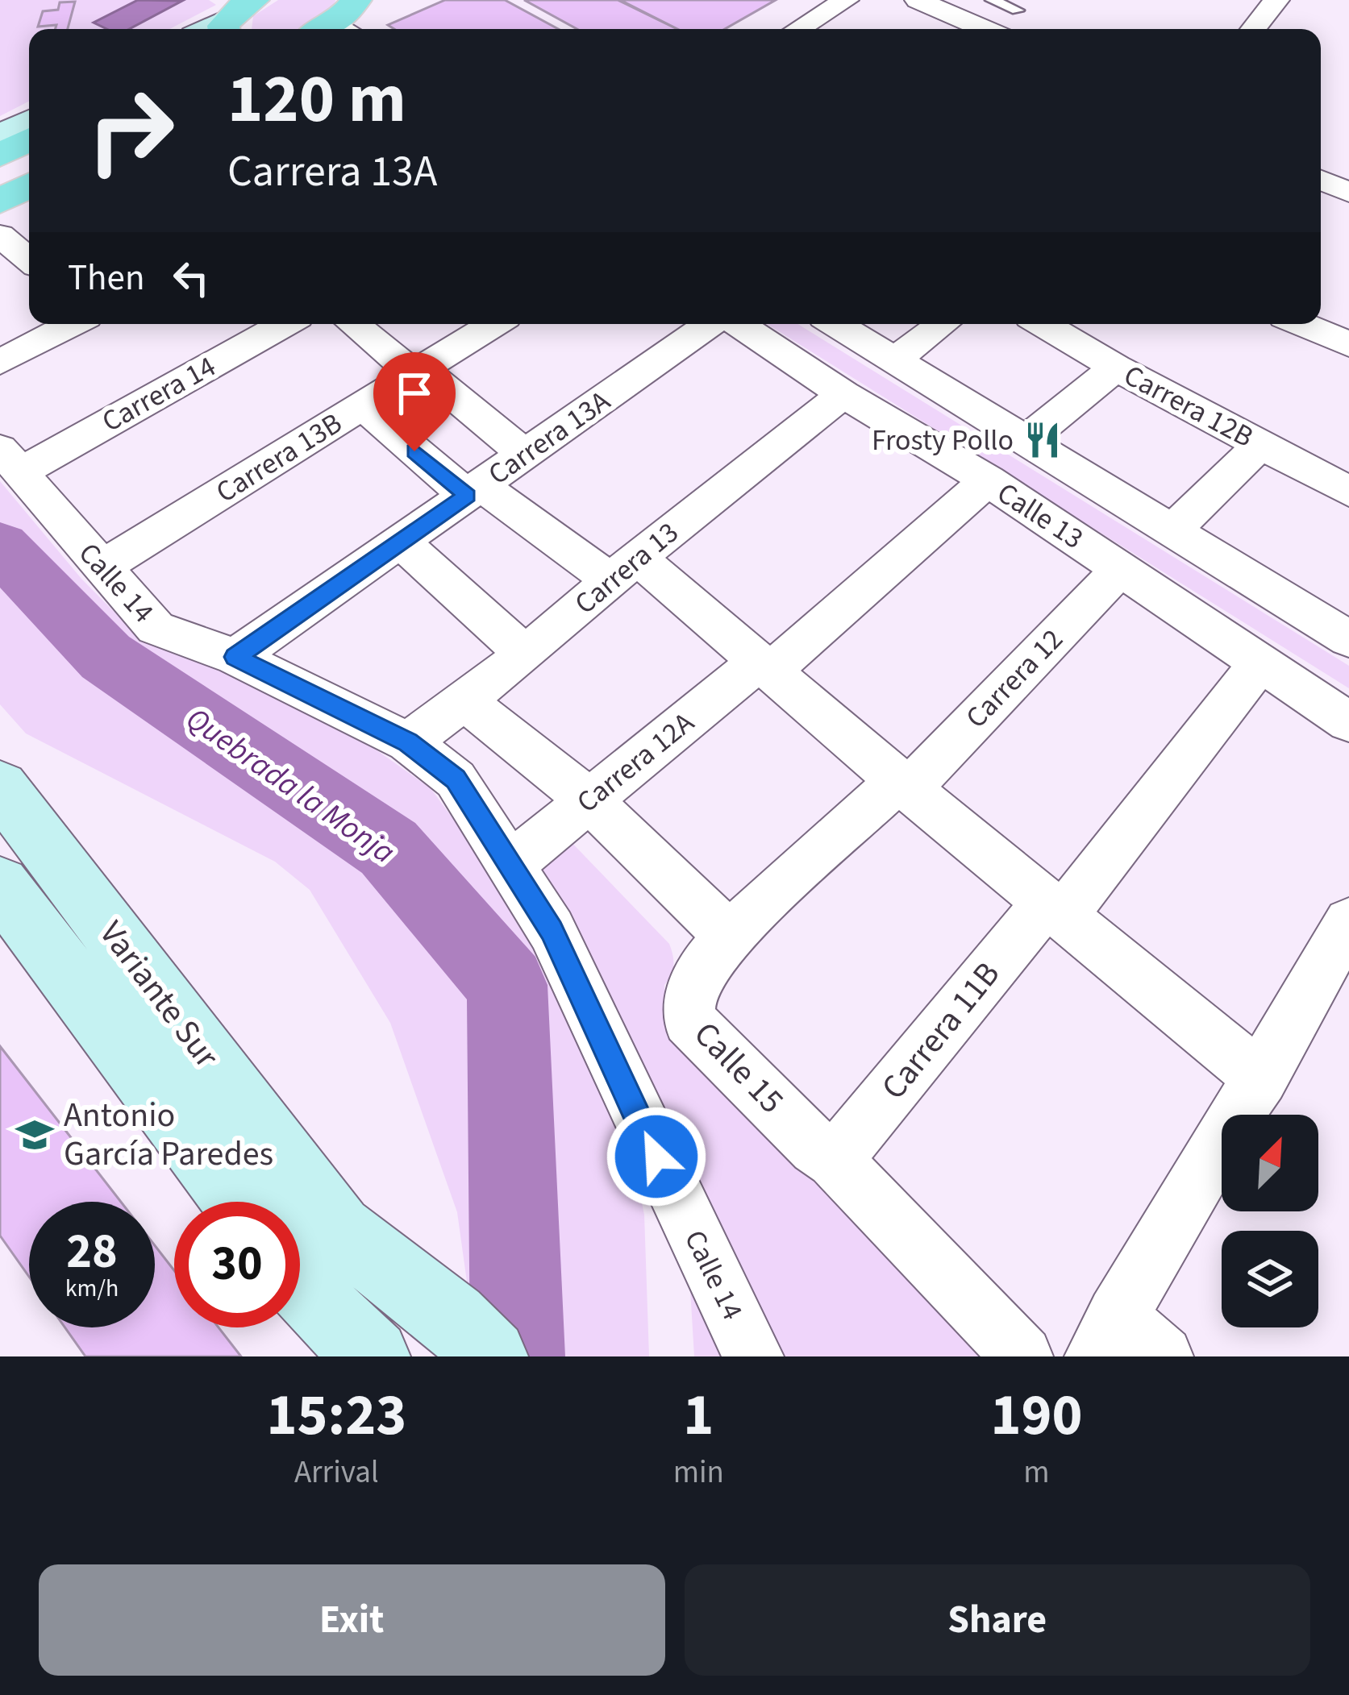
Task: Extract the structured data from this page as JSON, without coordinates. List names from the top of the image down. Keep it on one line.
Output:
{"streets":{"main road":["Variante Sur"],"street":["Carrera 14","Carrera 12B","Carrera 13A","Carrera 13B","Calle 13","Carrera 13","Calle 14","Carrera 12","Carrera 12A","Carrera 11B","Calle 15"]},"crossings":[["Carrera 14","Calle 14"],["Carrera 13A","Calle 14"],["Carrera 13B","Calle 14"],["Calle 13","Carrera 13"],["Calle 13","Carrera 12"],["Calle 13","Carrera 12A"],["Calle 13","Carrera 11B"],["Carrera 13","Calle 14"],["Calle 14","Carrera 12A"],["Carrera 12","Calle 15"],["Carrera 11B","Calle 15"]],"water":["Quebrada la Monja"],"places":{"restaurant":["Frosty Pollo"],"school or university":["Antonio García Paredes"]},"north":"top right","page":{"turn":["120 m","Carrera 13A"],"then":"Then","speed":"28 km/h","limit":"30","eta":["15:23","Arrival","1","min","190","m"],"buttons":["Exit","Share"]}}
